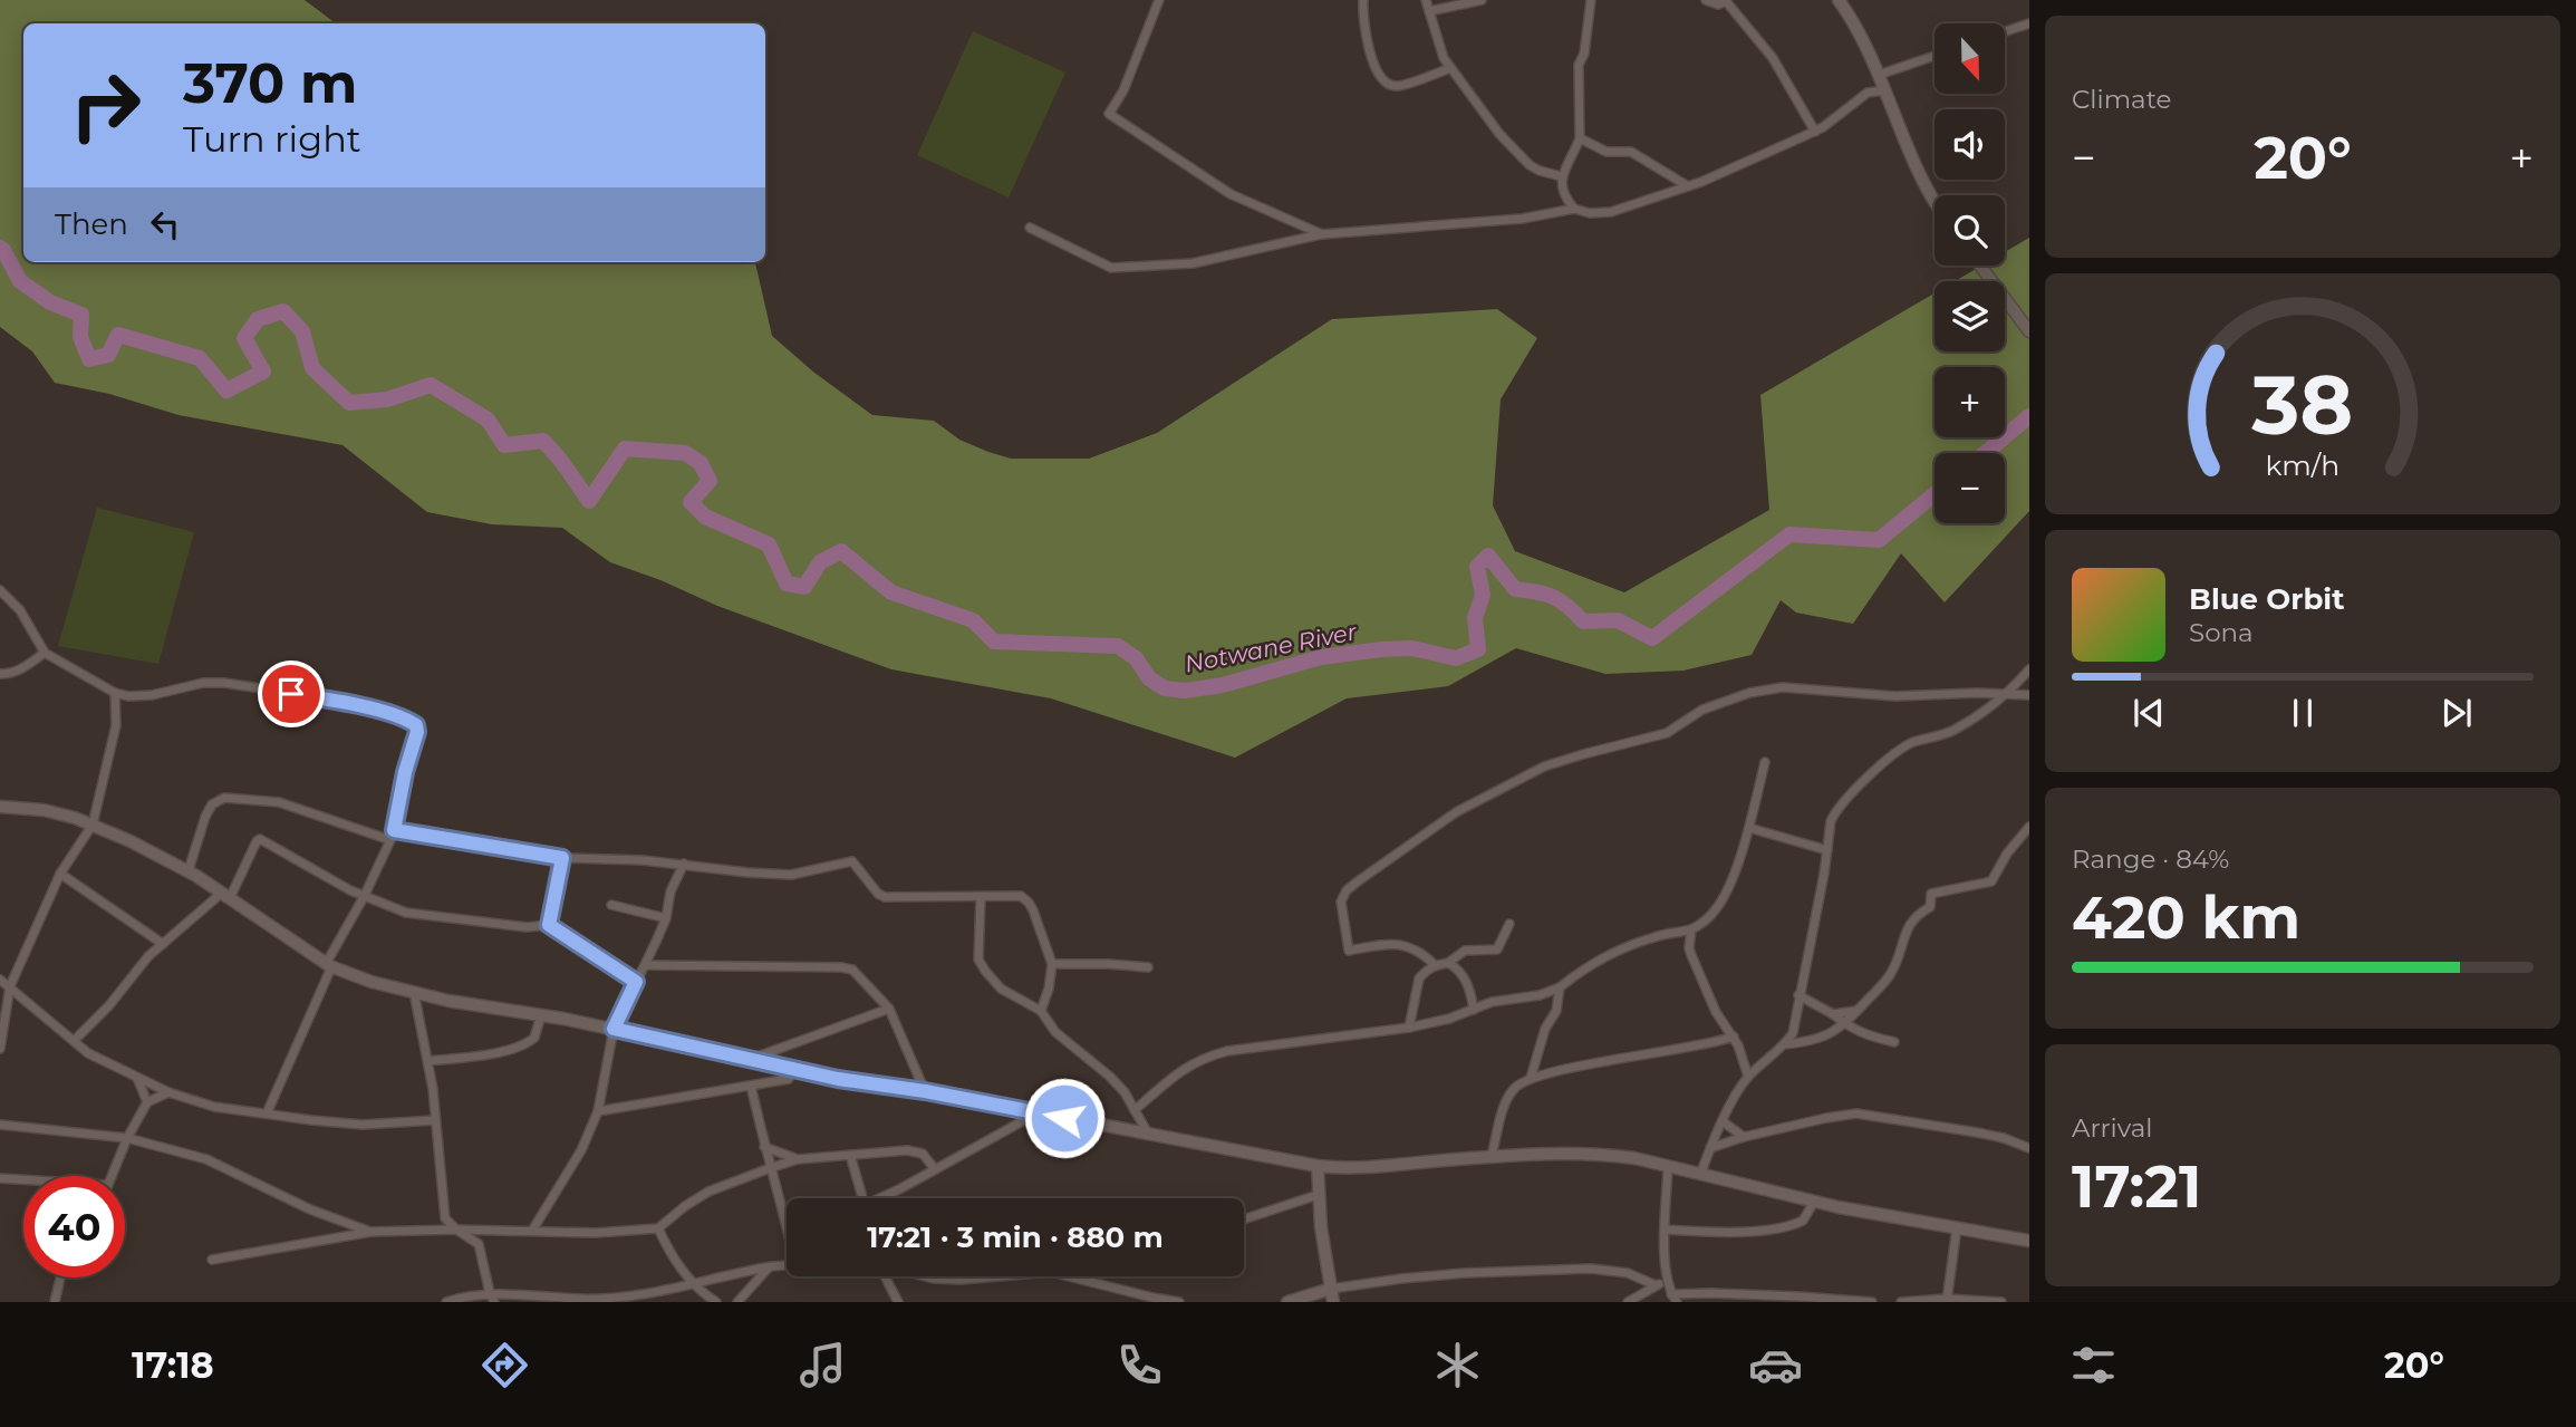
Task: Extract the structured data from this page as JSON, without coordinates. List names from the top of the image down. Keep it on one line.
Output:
{"water":["Notwane River"],"north":"bottom","page":{"tile":["Climate",["Range · 84%","420 km"],["Arrival","17:21"]],"map_buttons":["+","−"],"turn":["370 m","Turn right"],"heat":["−","20°","+"],"then":"Then","song":["Blue Orbit","Sona"],"limit":"40","trip":"17:21 · 3 min · 880 m","tabs":["17:18","20°"],"gauge":["38","km/h"]}}
